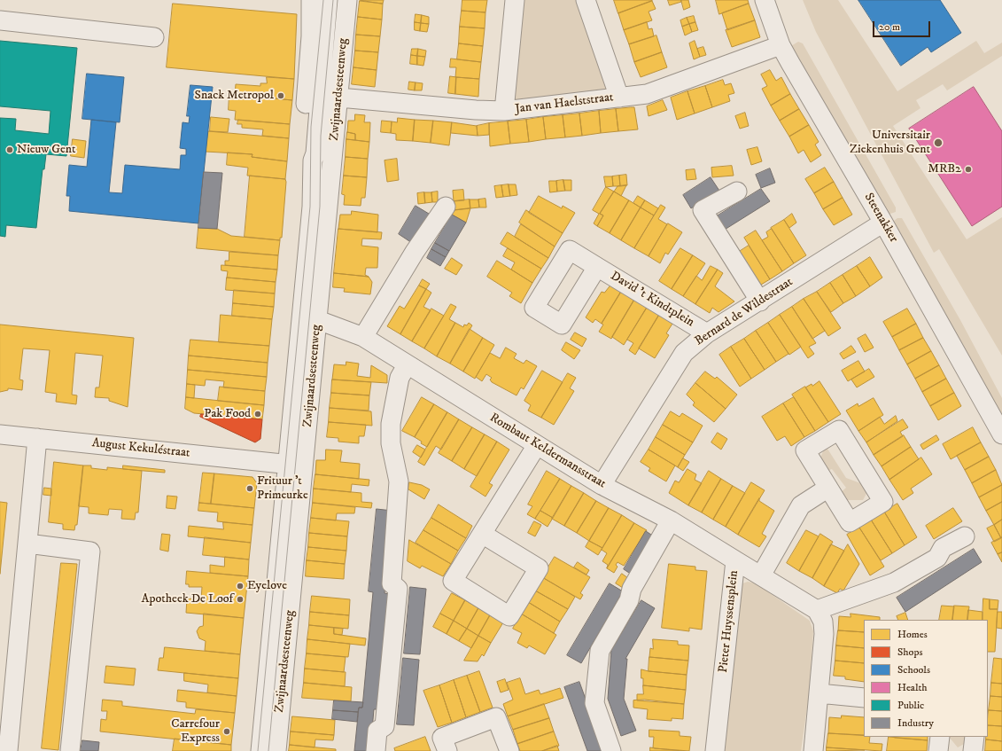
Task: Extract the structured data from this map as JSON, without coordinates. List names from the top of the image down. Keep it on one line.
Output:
{"streets":{"street":["Zwijnaardsesteenweg","Jan van Haelststraat","Steenakker","David 't Kindtplein","Bernard de Wildestraat","August Kekuléstraat","Rombaut Keldermansstraat","Pieter Huyssensplein"]},"crossings":[["Zwijnaardsesteenweg","Jan van Haelststraat"],["Zwijnaardsesteenweg","August Kekuléstraat"],["Zwijnaardsesteenweg","Rombaut Keldermansstraat"],["Jan van Haelststraat","Steenakker"],["Steenakker","Bernard de Wildestraat"],["David 't Kindtplein","Bernard de Wildestraat"],["Bernard de Wildestraat","Rombaut Keldermansstraat"],["Rombaut Keldermansstraat","Pieter Huyssensplein"]],"places":["Snack Metropol","Universitair Ziekenhuis Gent","Nieuw Gent","MRB2","Pak Food","Frituur 't Primeurke","Eyelove","Apotheek De Loof","Carrefour Express"],"legend":["Homes","Shops","Schools","Health","Public","Industry"],"scale_bar":"20 m"}
